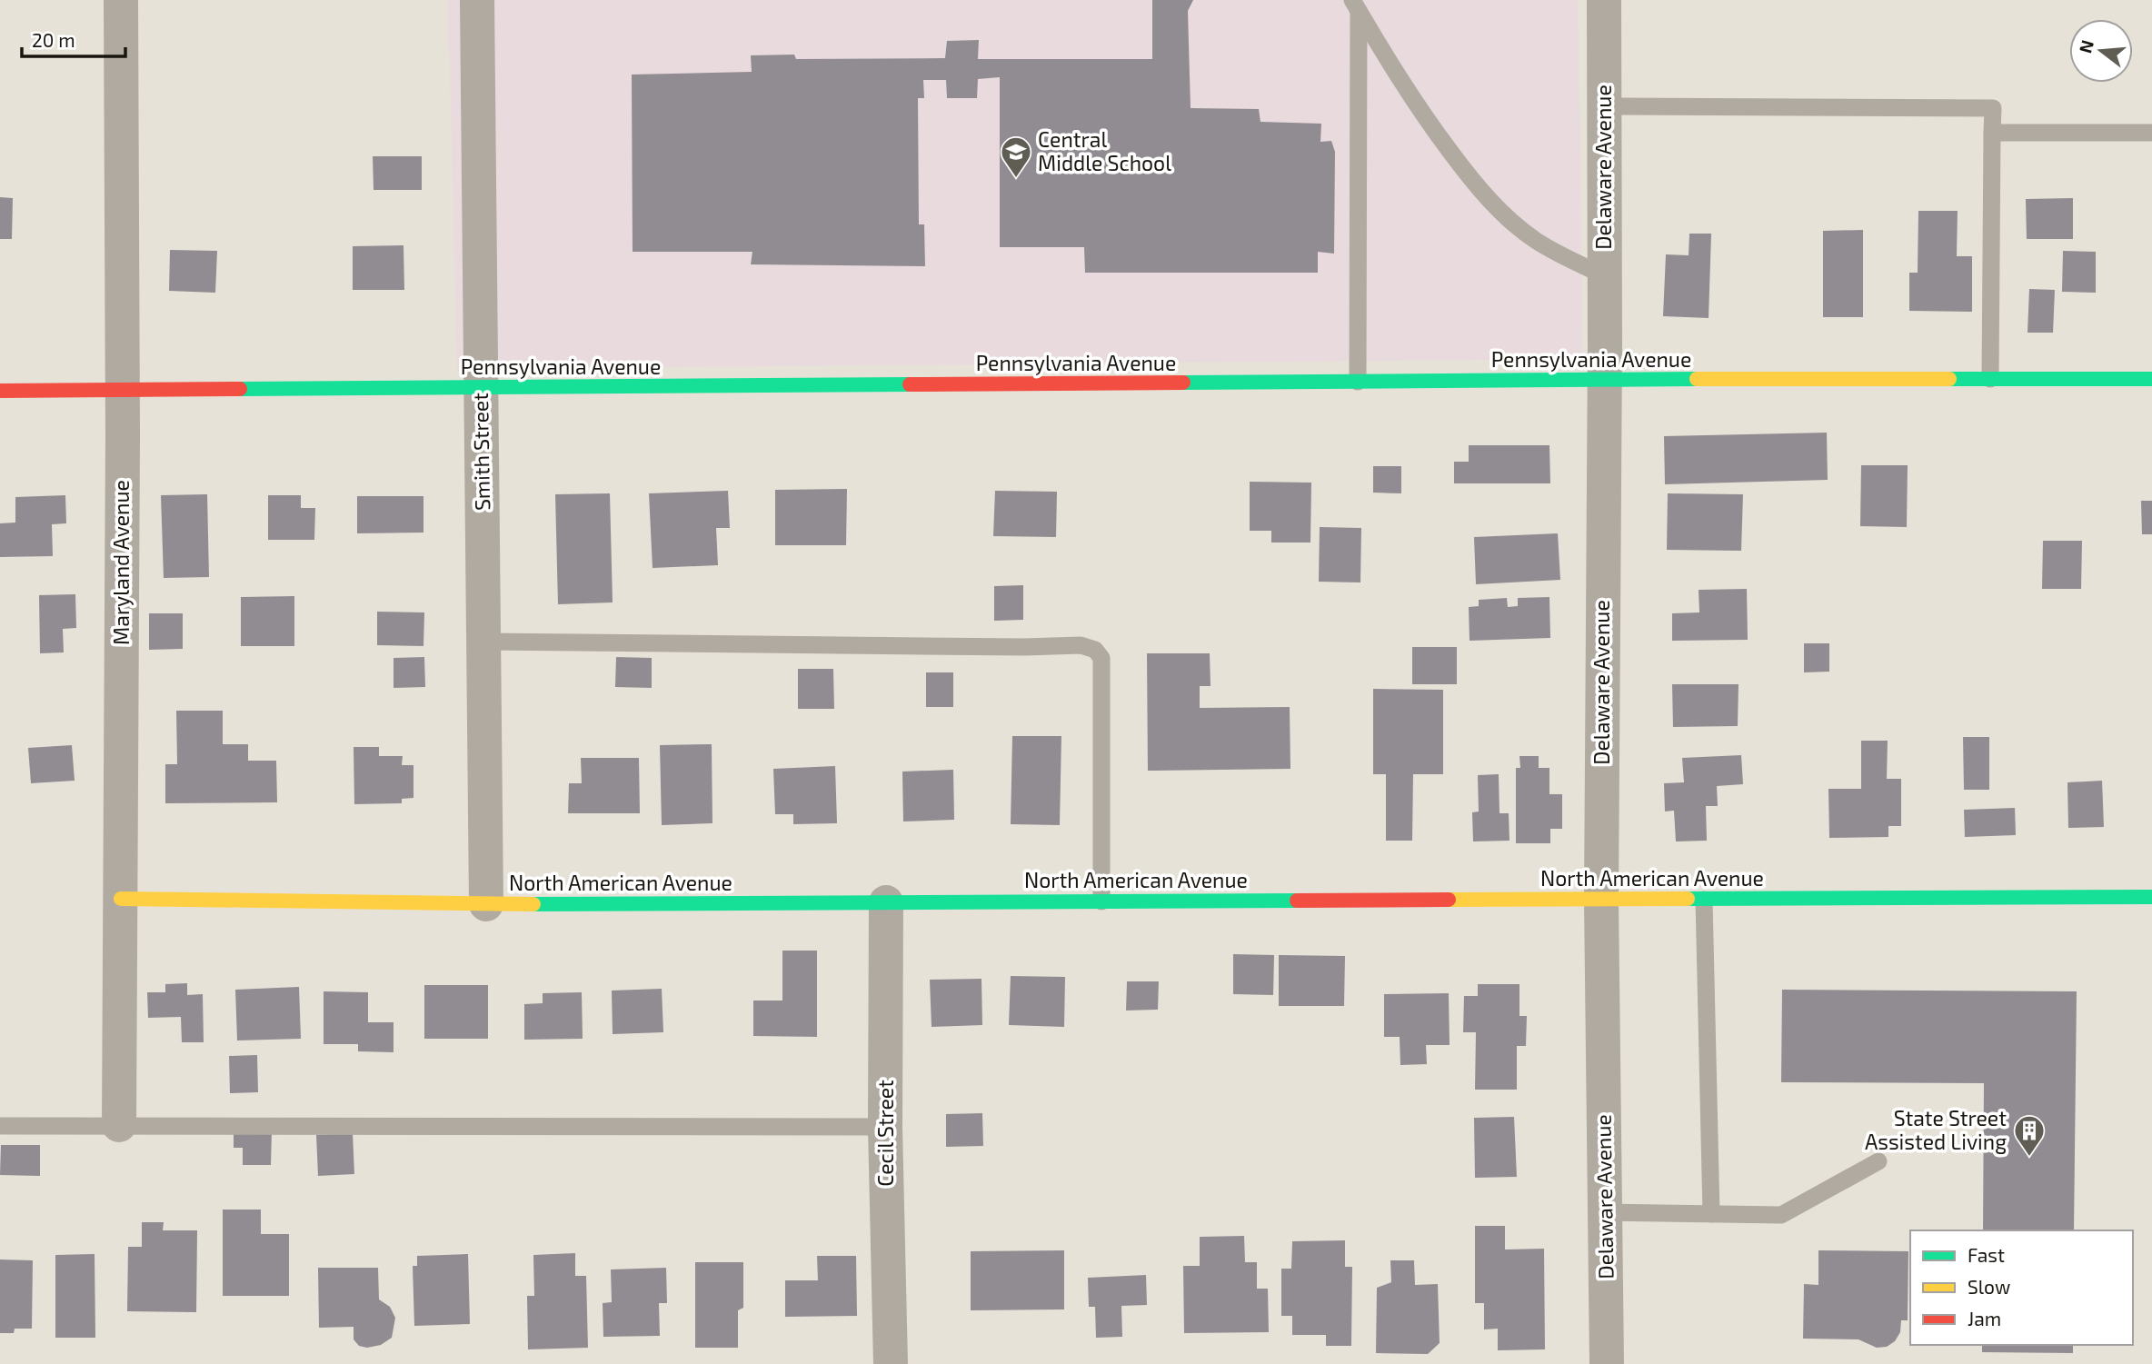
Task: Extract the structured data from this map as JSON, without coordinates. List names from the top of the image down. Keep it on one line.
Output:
{"streets":{"street":["Delaware Avenue","Pennsylvania Avenue","Smith Street","Maryland Avenue","North American Avenue","Cecil Street"]},"crossings":[["Delaware Avenue","Pennsylvania Avenue"],["Delaware Avenue","North American Avenue"],["Pennsylvania Avenue","Smith Street"],["Pennsylvania Avenue","Maryland Avenue"],["Smith Street","North American Avenue"],["Maryland Avenue","North American Avenue"],["North American Avenue","Cecil Street"]],"places":{"school or university":["Central Middle School"],"building":["State Street Assisted Living"]},"legend":["Fast","Slow","Jam"],"scale_bar":"20 m","north":"left"}
